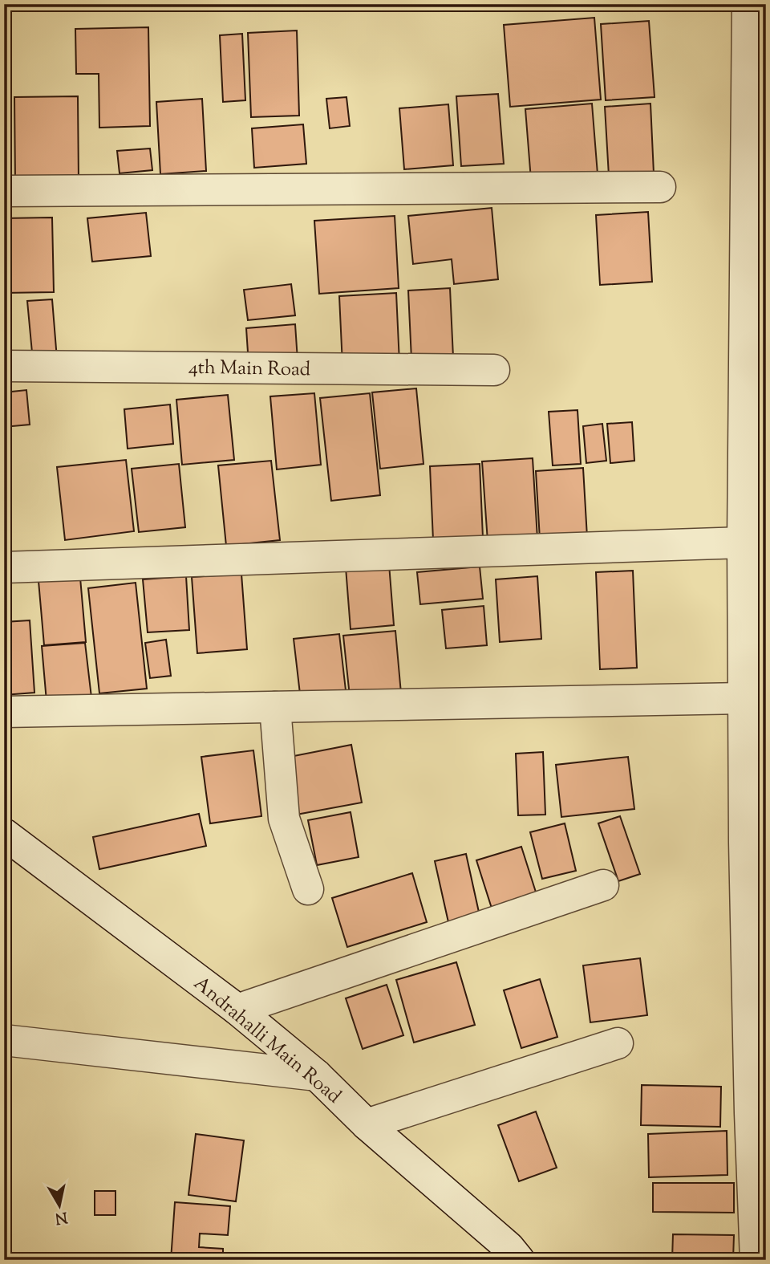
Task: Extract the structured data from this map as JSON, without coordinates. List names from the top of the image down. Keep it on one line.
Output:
{"streets":{"street":["4th Main Road","Andrahalli Main Road"]},"north":"bottom"}
